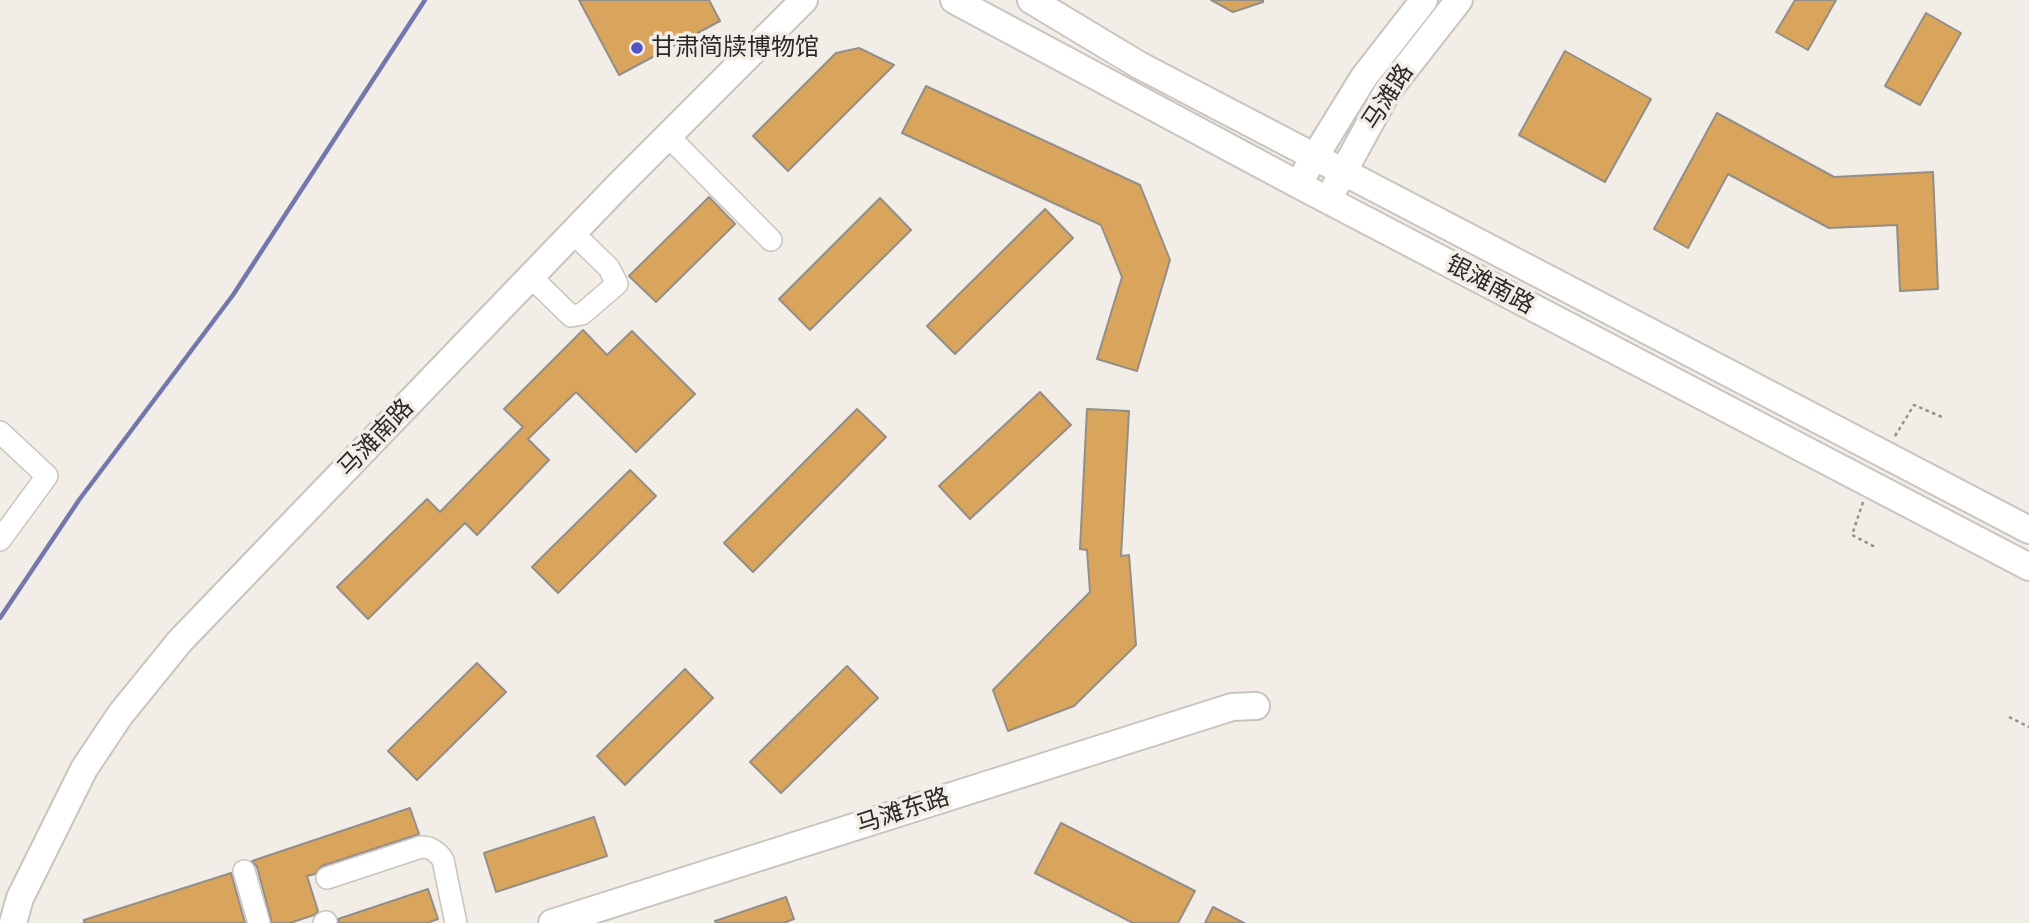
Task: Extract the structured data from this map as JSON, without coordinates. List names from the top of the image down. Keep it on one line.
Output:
{"streets":{"main road":["马滩路","银滩南路","马滩南路","马滩东路"]},"crossings":[["马滩路","银滩南路"]],"places":["甘肃简牍博物馆"]}
